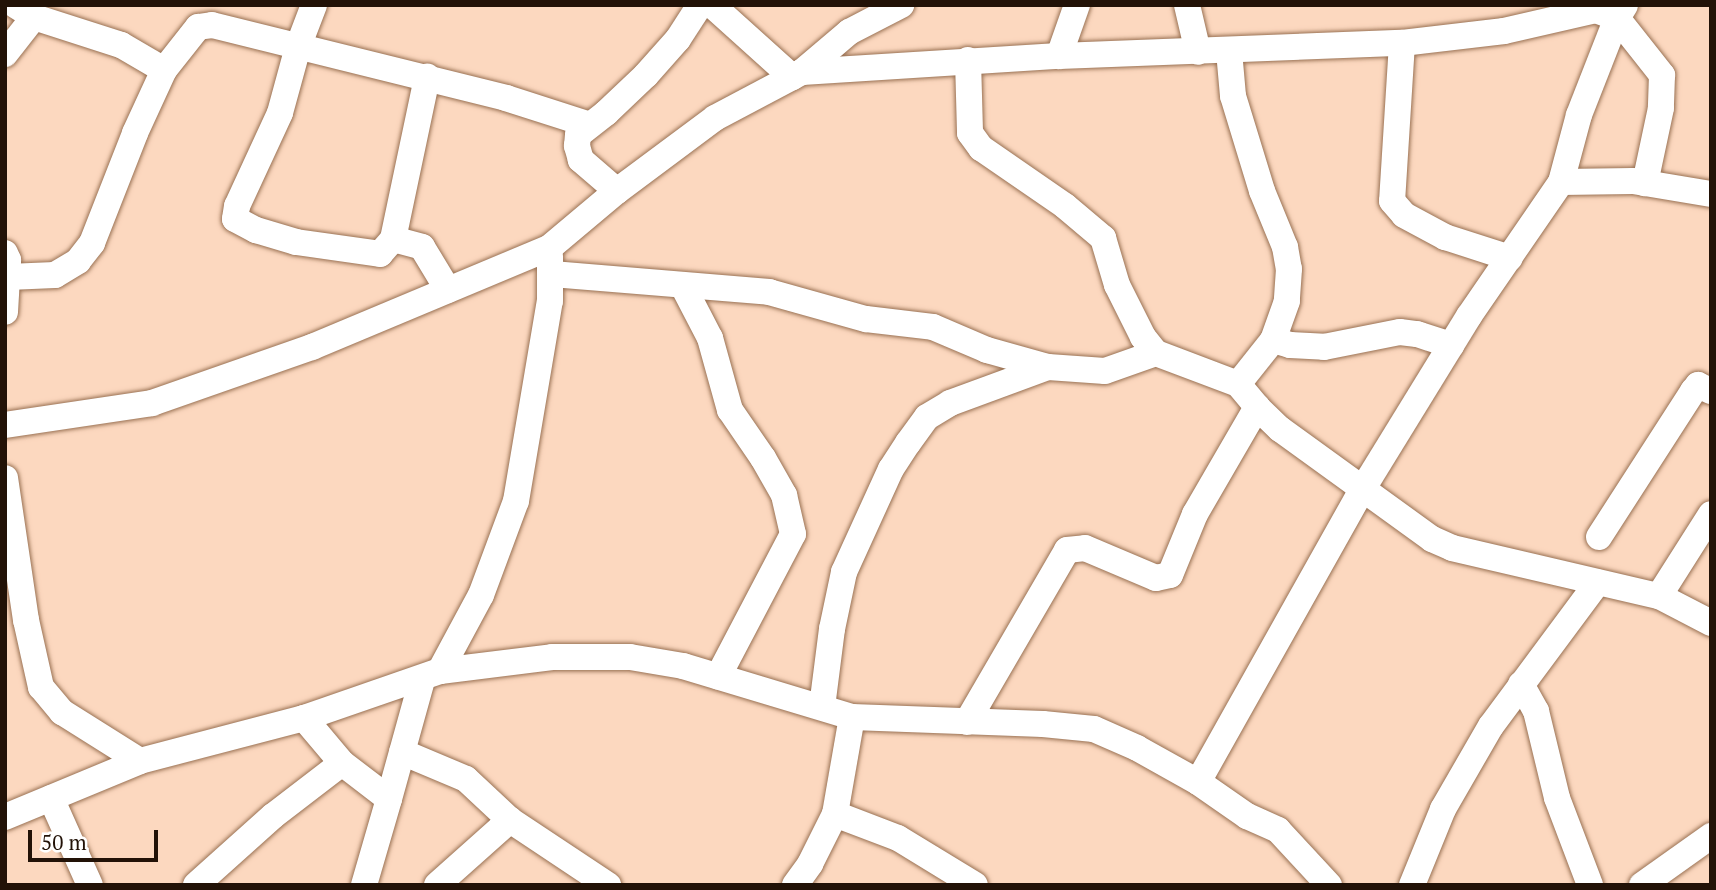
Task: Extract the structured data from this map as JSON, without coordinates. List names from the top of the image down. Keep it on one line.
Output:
{"scale_bar":"50 m"}
